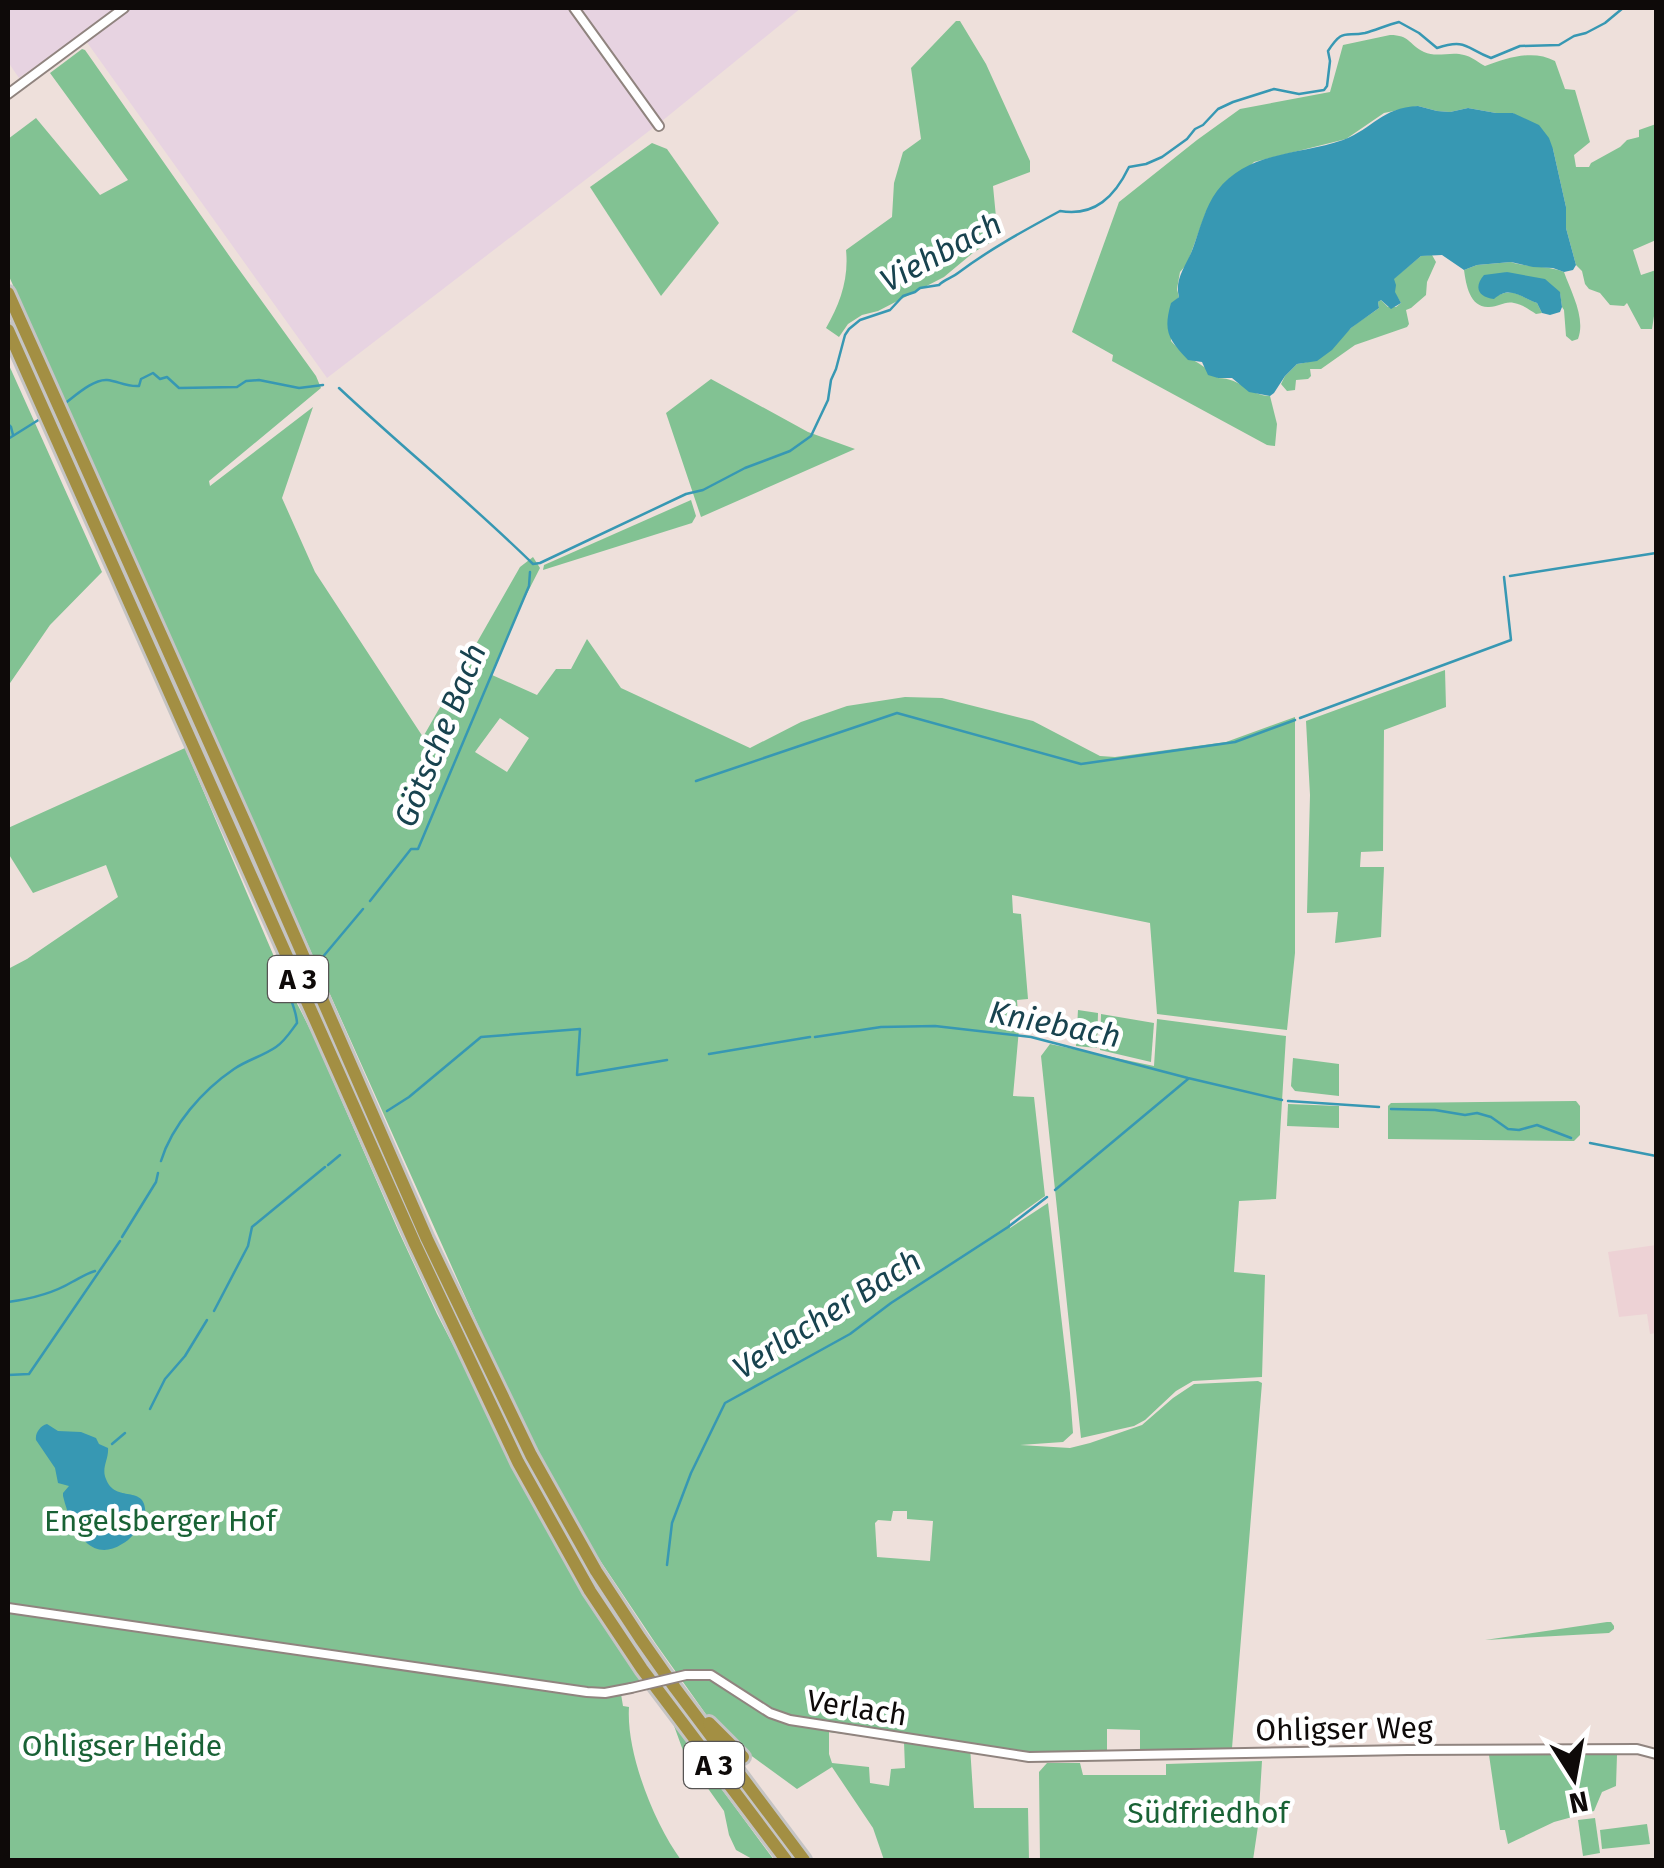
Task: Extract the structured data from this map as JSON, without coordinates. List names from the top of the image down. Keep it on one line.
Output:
{"streets":{"highway":["A 3"],"street":["Verlach","Ohligser Weg"]},"crossings":[["Verlach","Ohligser Weg"]],"water":["Viehbach","Götsche Bach","Kniebach","Verlacher Bach"],"parks":["Engelsberger Hof","Ohligser Heide","Südfriedhof"],"north":"bottom"}
